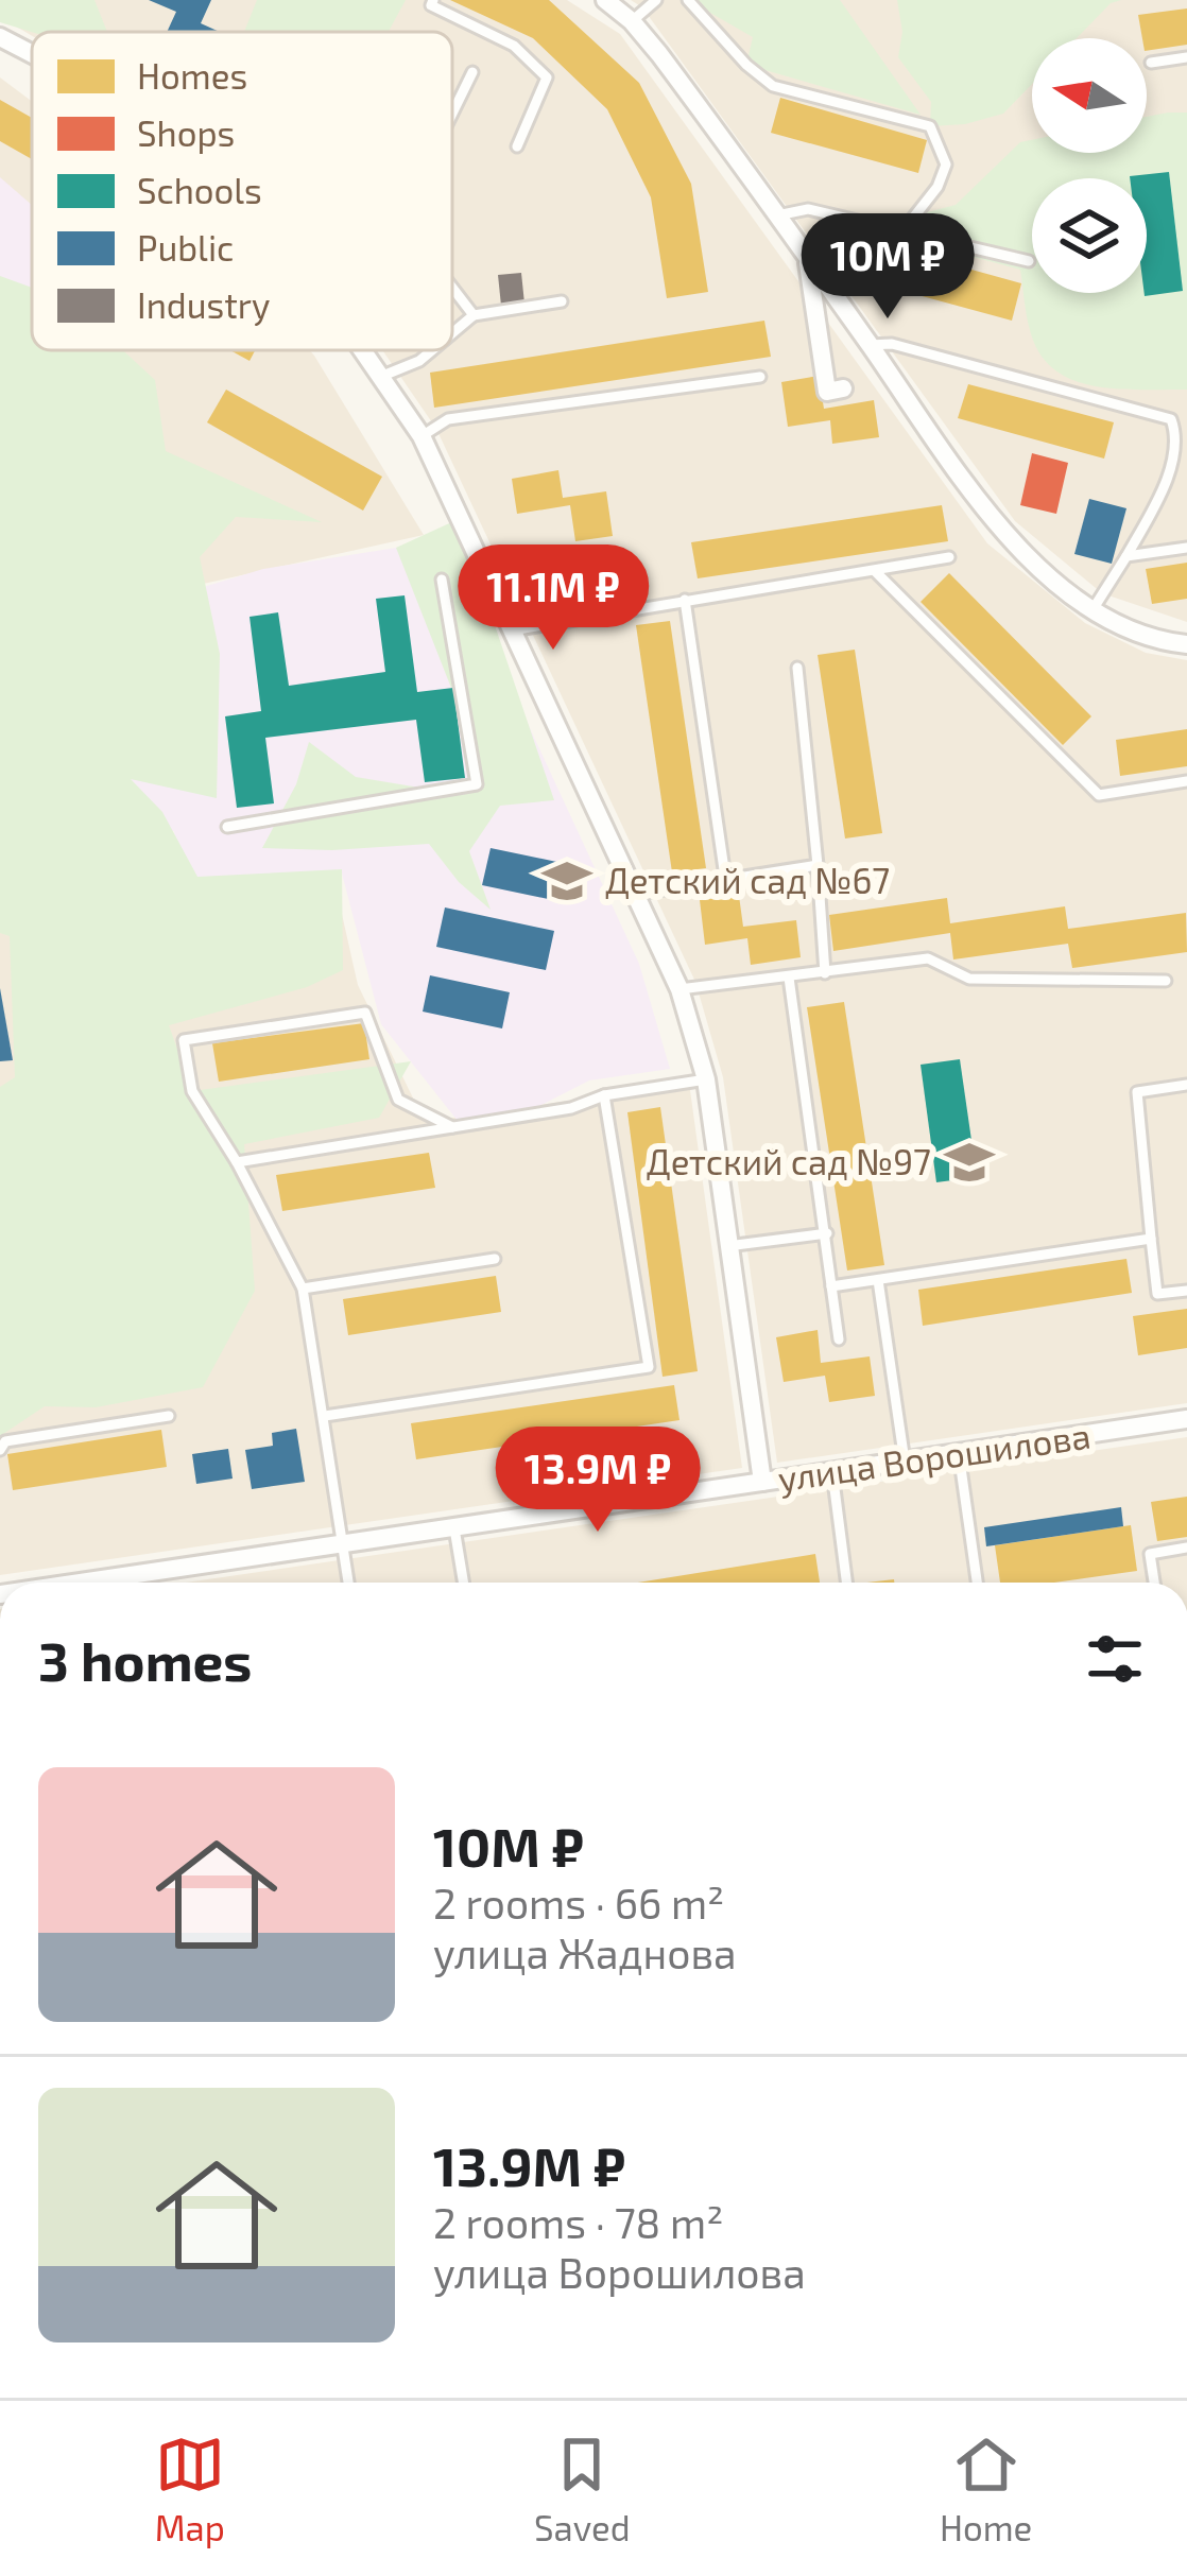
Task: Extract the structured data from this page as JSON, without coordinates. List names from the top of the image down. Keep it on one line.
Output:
{"streets":{"street":["улица Ворошилова"]},"places":{"school or university":["Детский сад №67","Детский сад №97"]},"legend":["Homes","Shops","Schools","Public","Industry"],"north":"left","page":{"price":["10M ₽","11.1M ₽","13.9M ₽"],"heading":"3 homes","list":[{"name":"10M ₽","note":"2 rooms · 66 m² · улица Жаднова"},{"name":"13.9M ₽","note":"2 rooms · 78 m² · улица Ворошилова"}],"tabs":["Map","Saved","Home"]}}
